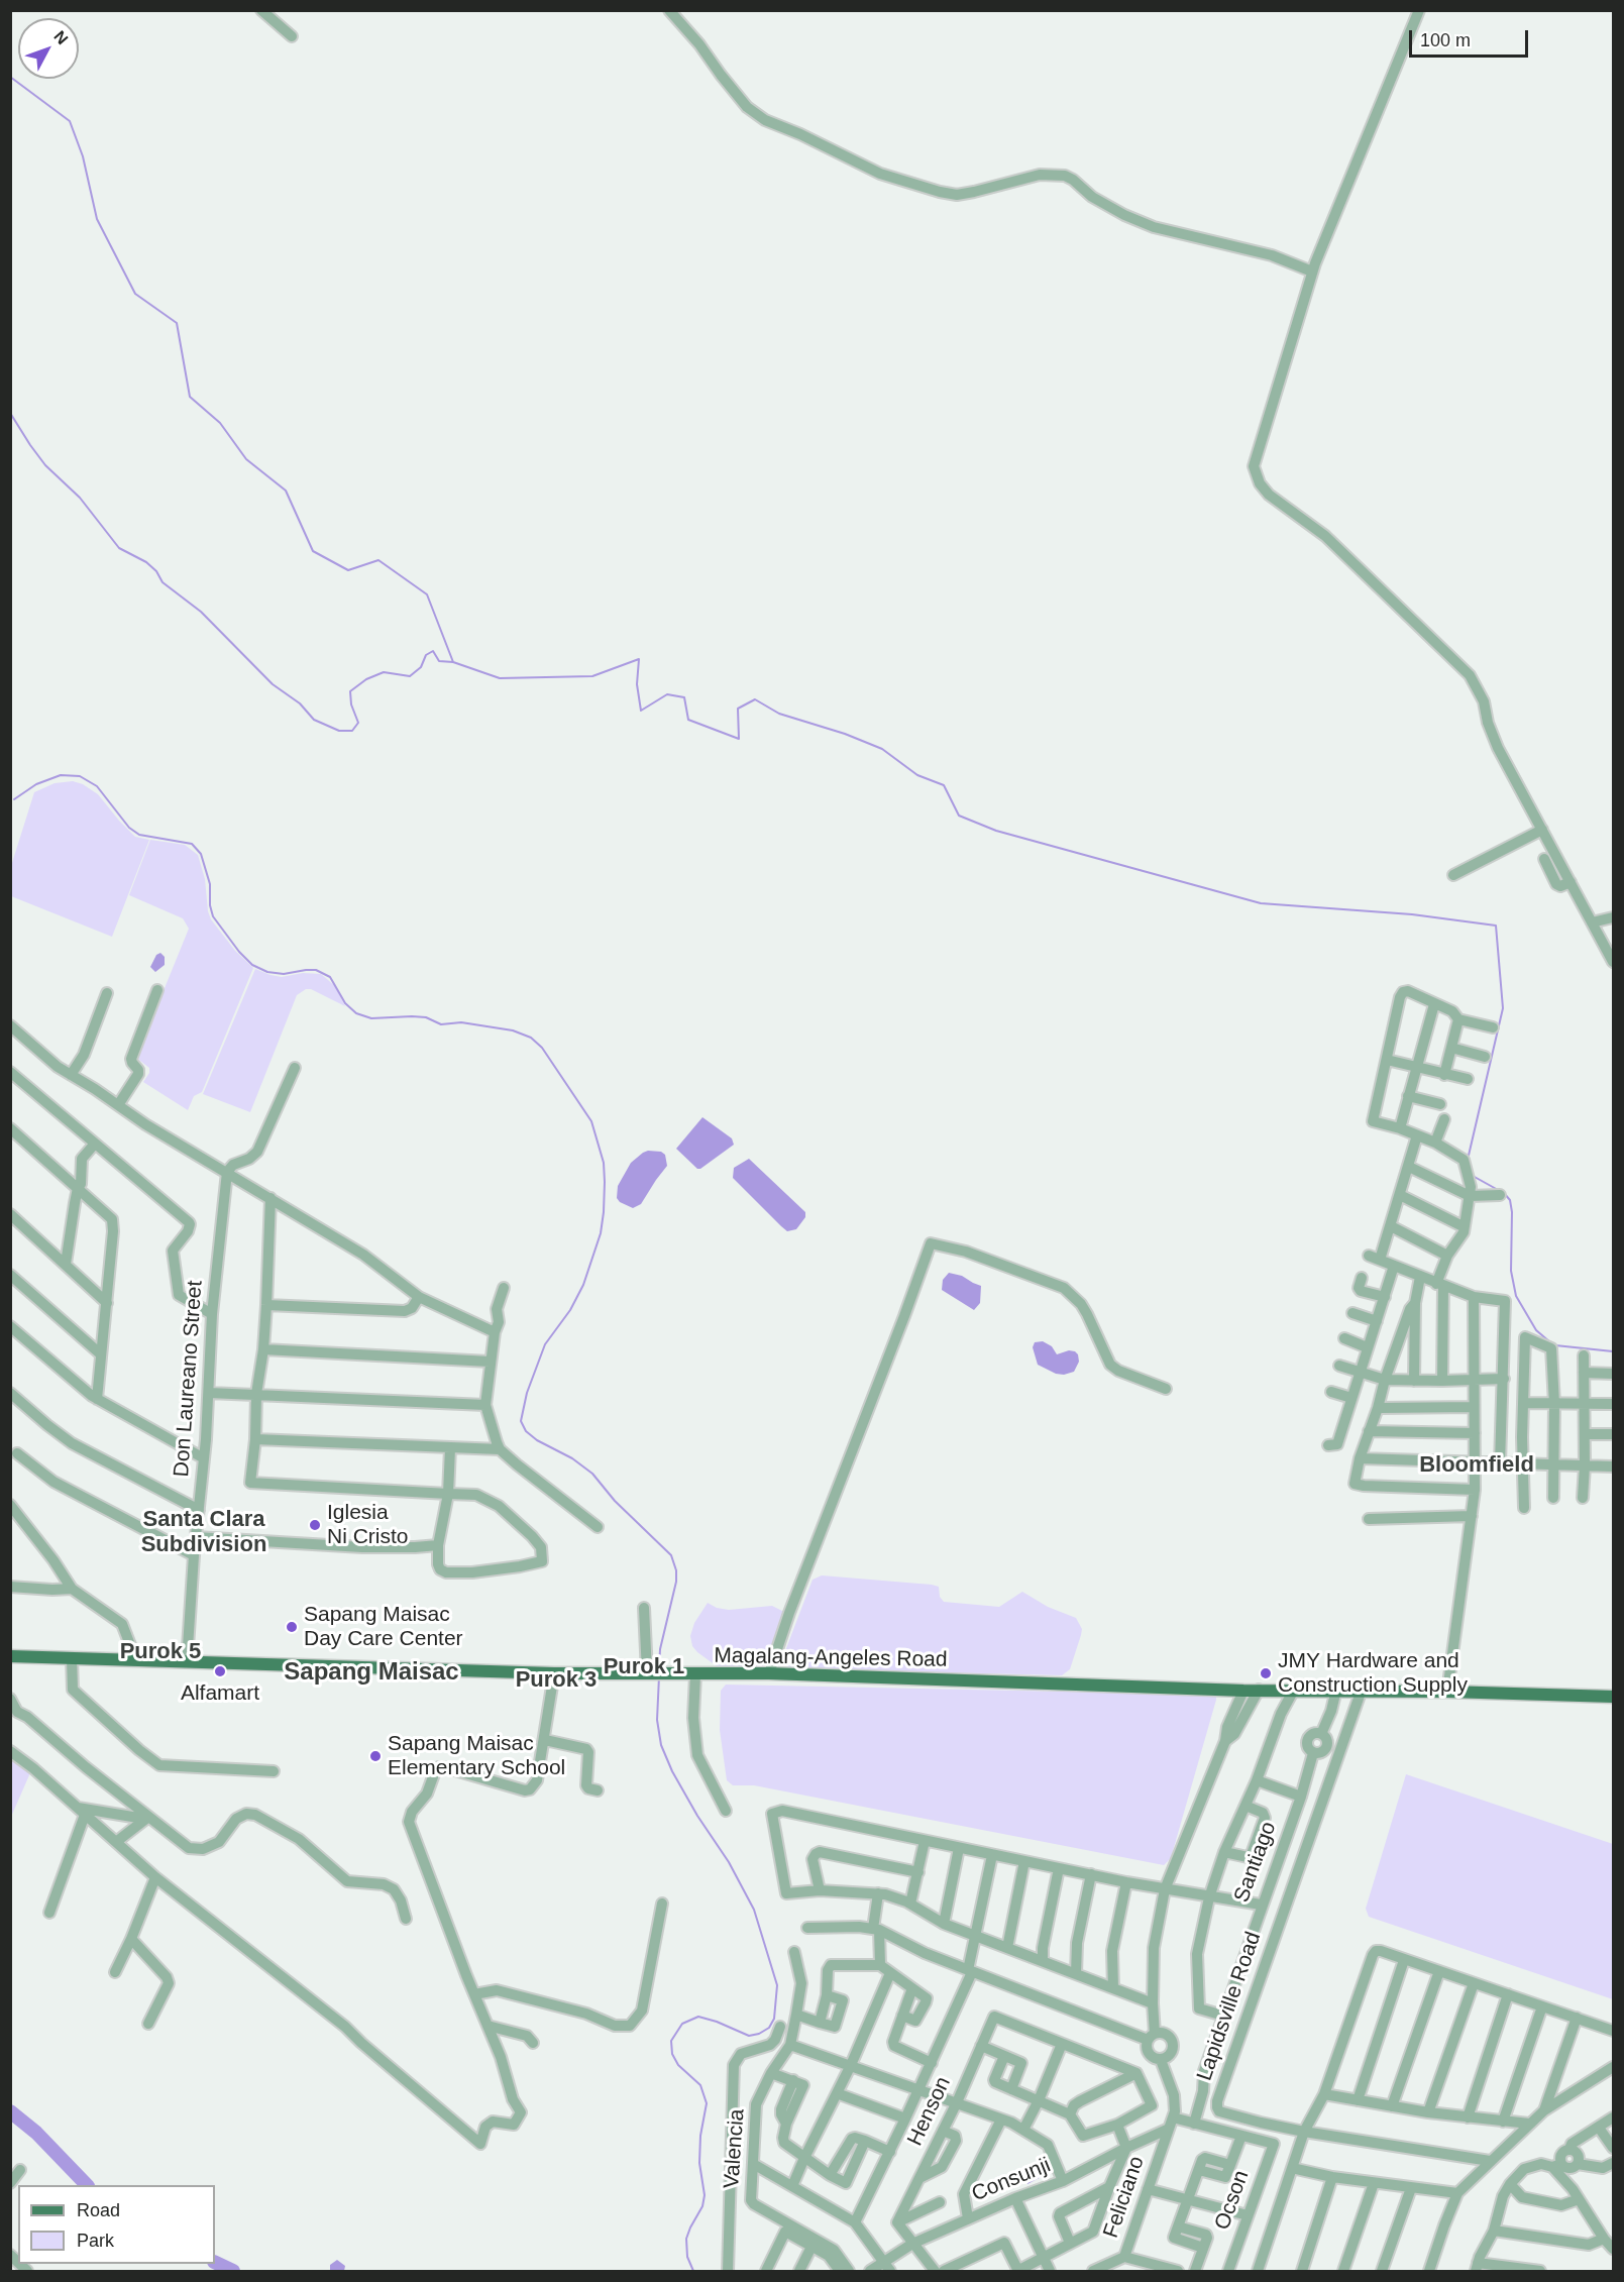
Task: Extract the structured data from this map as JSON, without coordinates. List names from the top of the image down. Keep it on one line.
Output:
{"streets":{"main road":["Magalang-Angeles Road"],"street":["Don Laureano Street","Santiago","Lapidsville Road","Henson","Valencia","Consunji","Feliciano","Ocson"]},"crossings":[["Don Laureano Street","Magalang-Angeles Road"],["Magalang-Angeles Road","Santiago"],["Magalang-Angeles Road","Lapidsville Road"],["Consunji","Feliciano"]],"districts":["Bloomfield","Santa Clara Subdivision","Purok 5","Purok 1","Sapang Maisac","Purok 3"],"places":["Iglesia Ni Cristo","Sapang Maisac Day Care Center","Alfamart","JMY Hardware and Construction Supply","Sapang Maisac Elementary School"],"legend":["Road","Park"],"scale_bar":"100 m","north":"top right"}
